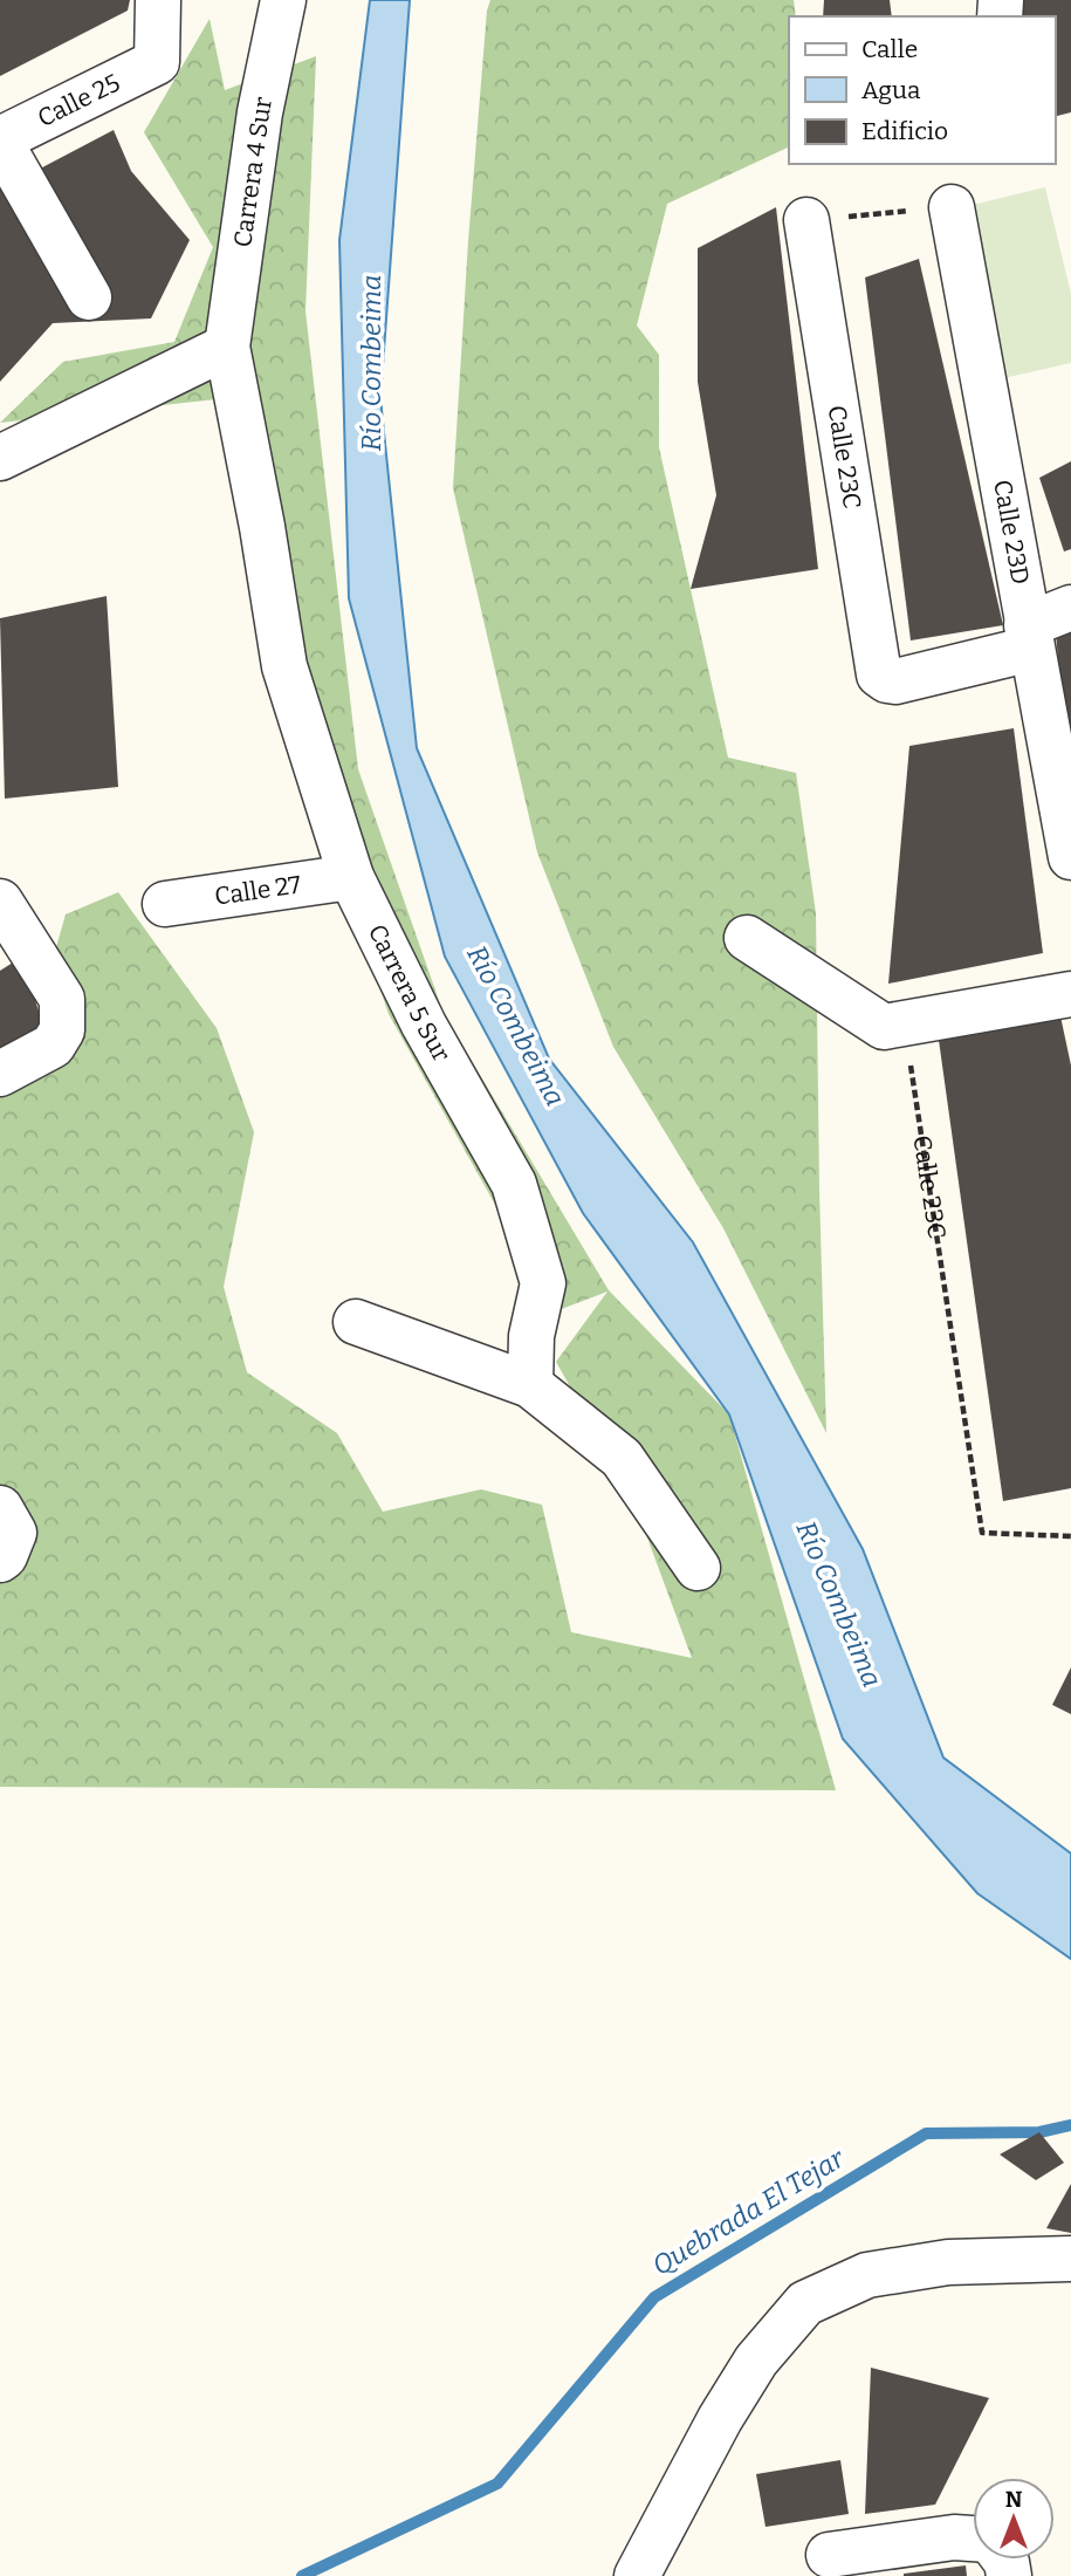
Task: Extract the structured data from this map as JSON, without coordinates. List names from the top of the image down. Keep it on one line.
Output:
{"streets":{"street":["Calle 25","Carrera 4 Sur","Calle 23C","Calle 23D","Calle 27","Carrera 5 Sur"]},"crossings":[["Carrera 4 Sur","Carrera 5 Sur"],["Calle 23C","Calle 23D"],["Calle 27","Carrera 5 Sur"]],"water":["Río Combeima","Quebrada El Tejar"],"legend":["Calle","Agua","Edificio"],"north":"top"}
